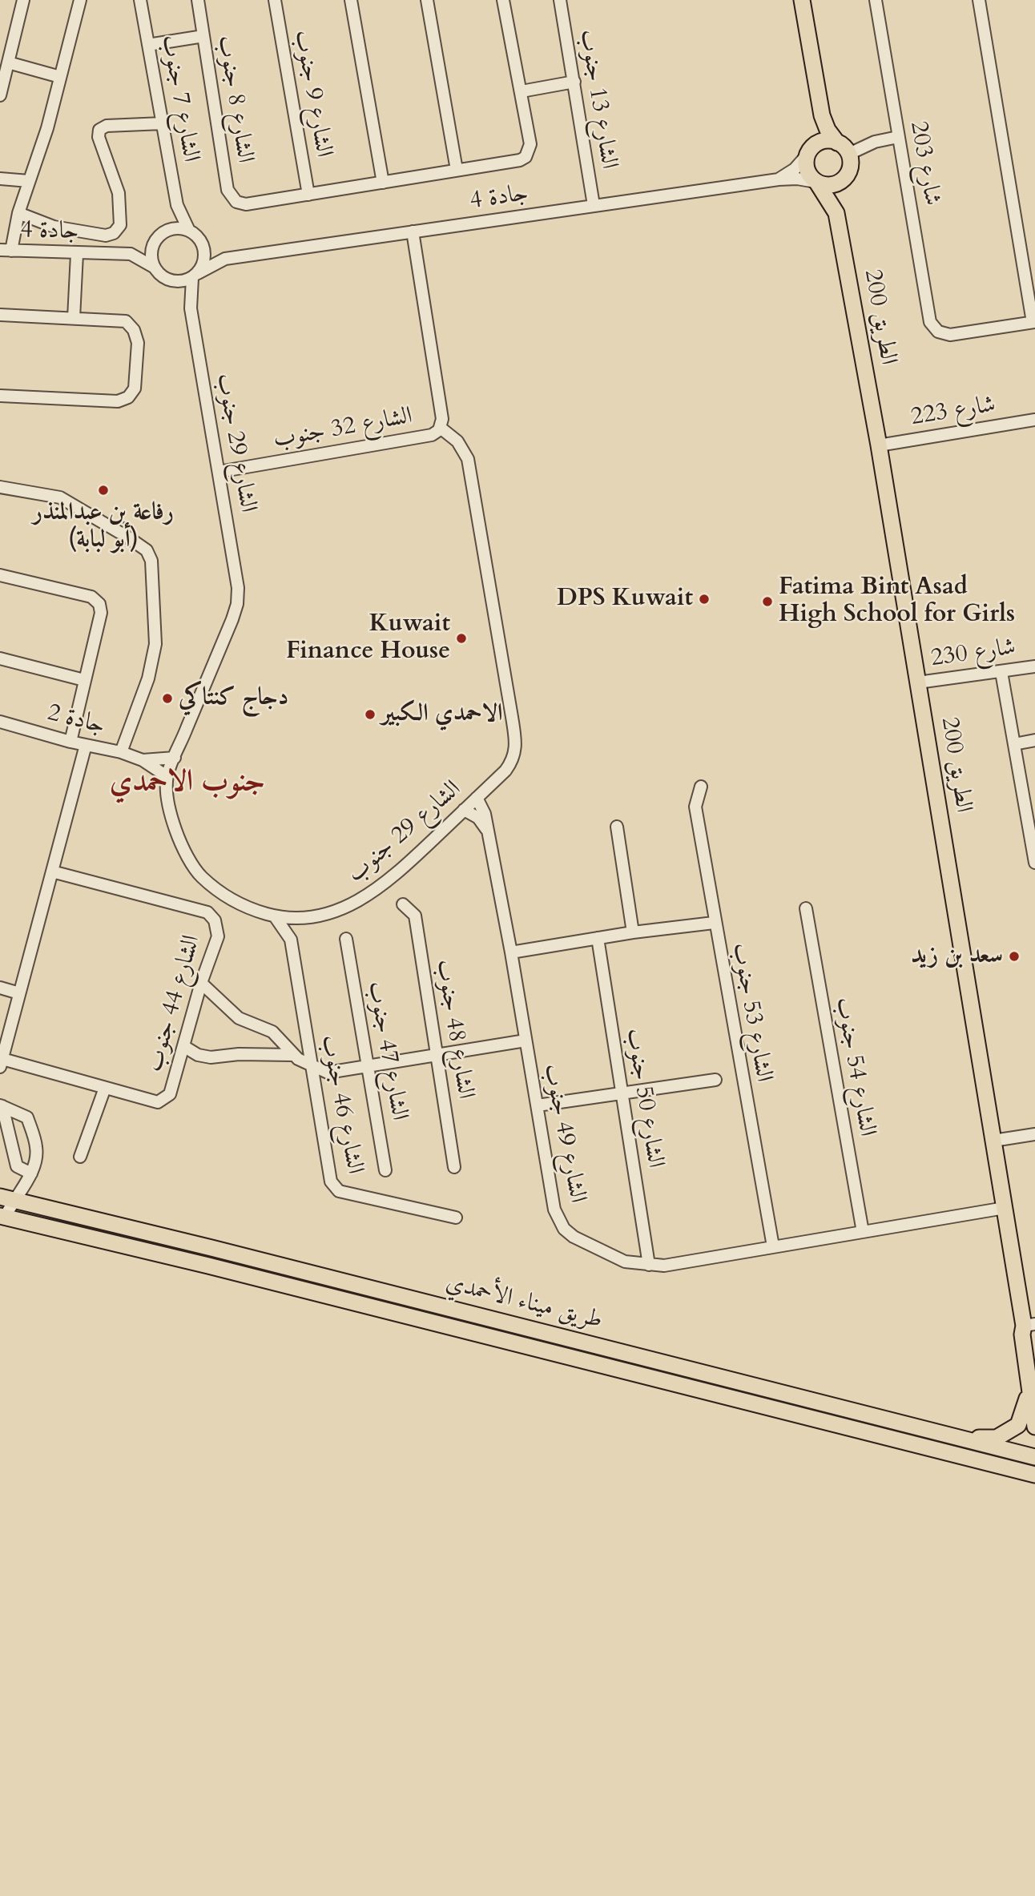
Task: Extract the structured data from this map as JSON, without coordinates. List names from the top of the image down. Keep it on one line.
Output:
{"streets":{"main road":["الطريق 200","طريق ميناء الأحمدي"],"street":["الشارع 9 جنوب","الشارع 7 جنوب","الشارع 8 جنوب","الشارع 13 جنوب","شارع 203","جادة 4","شارع 223","الشارع 32 جنوب","الشارع 29 جنوب","شارع 230","جادة 2","الشارع 44 جنوب","الشارع 53 جنوب","الشارع 48 جنوب","الشارع 47 جنوب","الشارع 54 جنوب","الشارع 50 جنوب","الشارع 46 جنوب","الشارع 49 جنوب"]},"crossings":[["الشارع 9 جنوب","الشارع 8 جنوب"],["الشارع 7 جنوب","جادة 4"],["الشارع 7 جنوب","الشارع 29 جنوب"],["الشارع 13 جنوب","جادة 4"],["جادة 4","الطريق 200"],["جادة 4","الشارع 32 جنوب"],["جادة 4","الشارع 29 جنوب"],["الطريق 200","شارع 223"],["الطريق 200","شارع 230"],["الطريق 200","الشارع 49 جنوب"],["الشارع 32 جنوب","الشارع 29 جنوب"],["الشارع 29 جنوب","جادة 2"],["الشارع 29 جنوب","الشارع 46 جنوب"],["الشارع 29 جنوب","الشارع 49 جنوب"],["الشارع 53 جنوب","الشارع 49 جنوب"],["الشارع 54 جنوب","الشارع 49 جنوب"],["الشارع 50 جنوب","الشارع 49 جنوب"]],"districts":["جنوب الاحمدي"],"places":["رفاعة بن عبدالمنذر (أبو لبابة)","DPS Kuwait","Fatima Bint Asad High School for Girls","Kuwait Finance House","دجاج كنتاكي","الاحمدي الكبير","سعد بن زيد"]}
